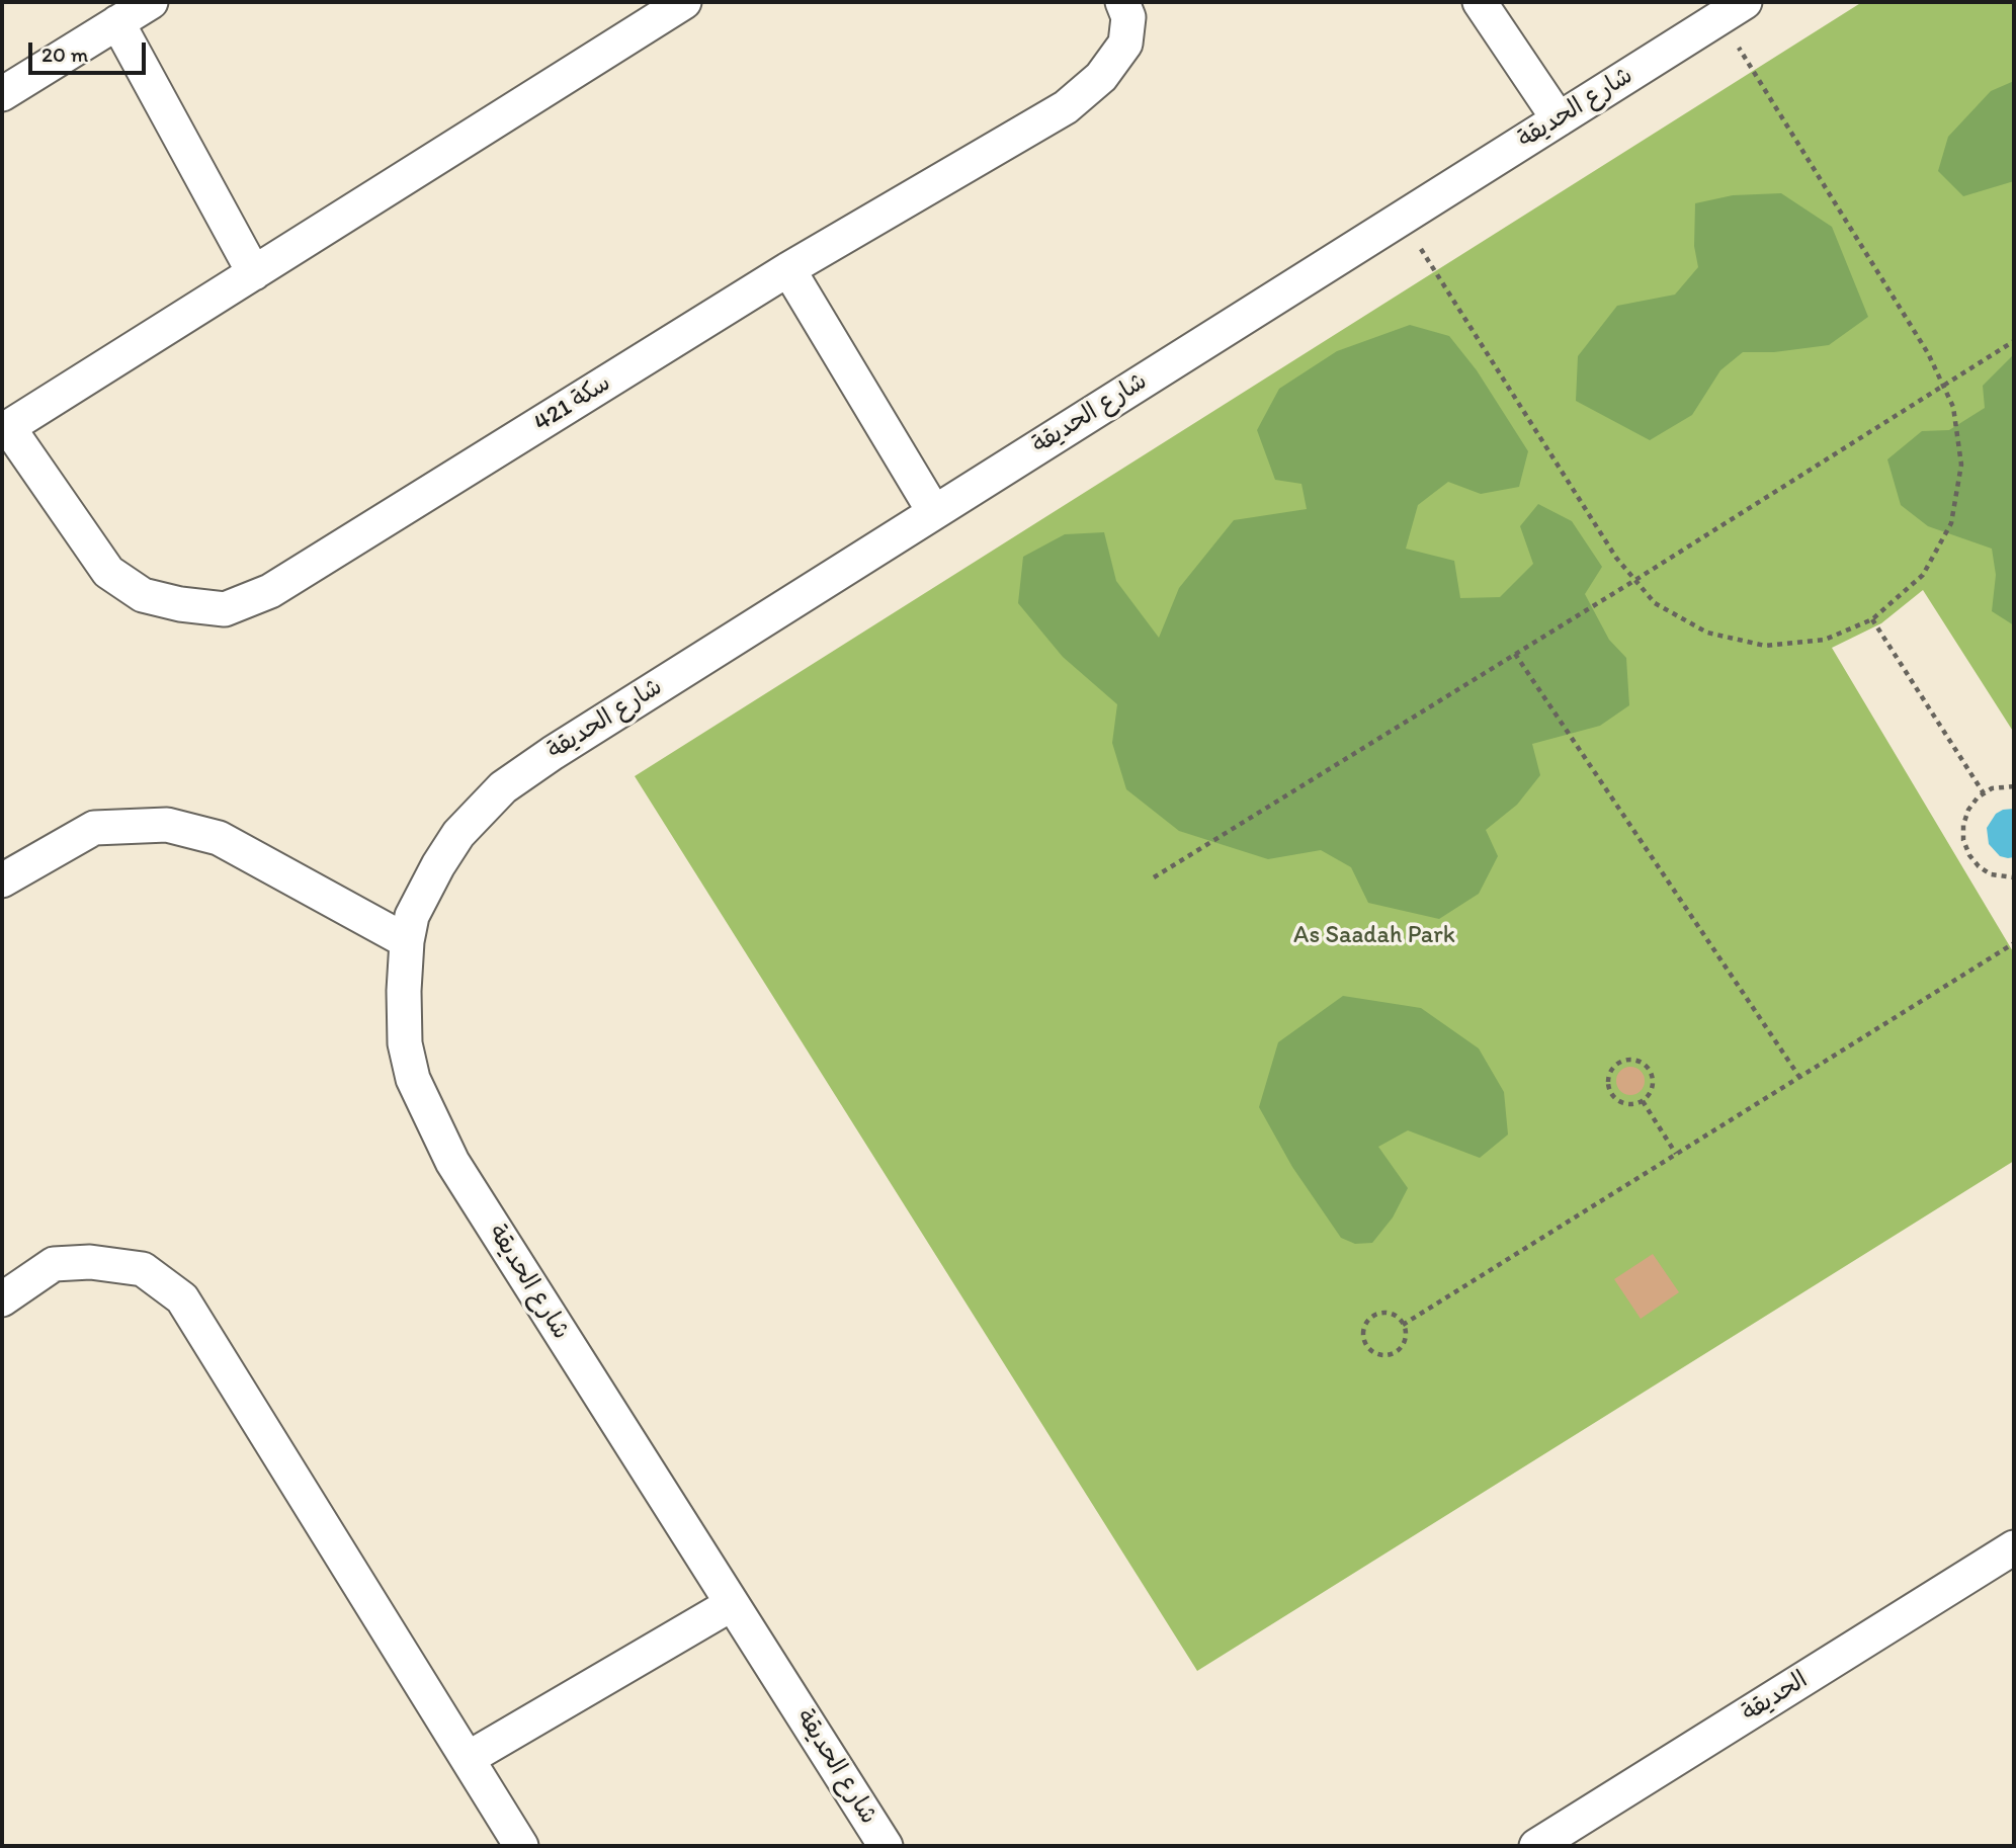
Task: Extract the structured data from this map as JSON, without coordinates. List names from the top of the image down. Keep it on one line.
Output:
{"streets":{"street":["شارع الحديقة","سكة 421","الحديقة"]},"parks":["As Saadah Park"],"scale_bar":"20 m"}
